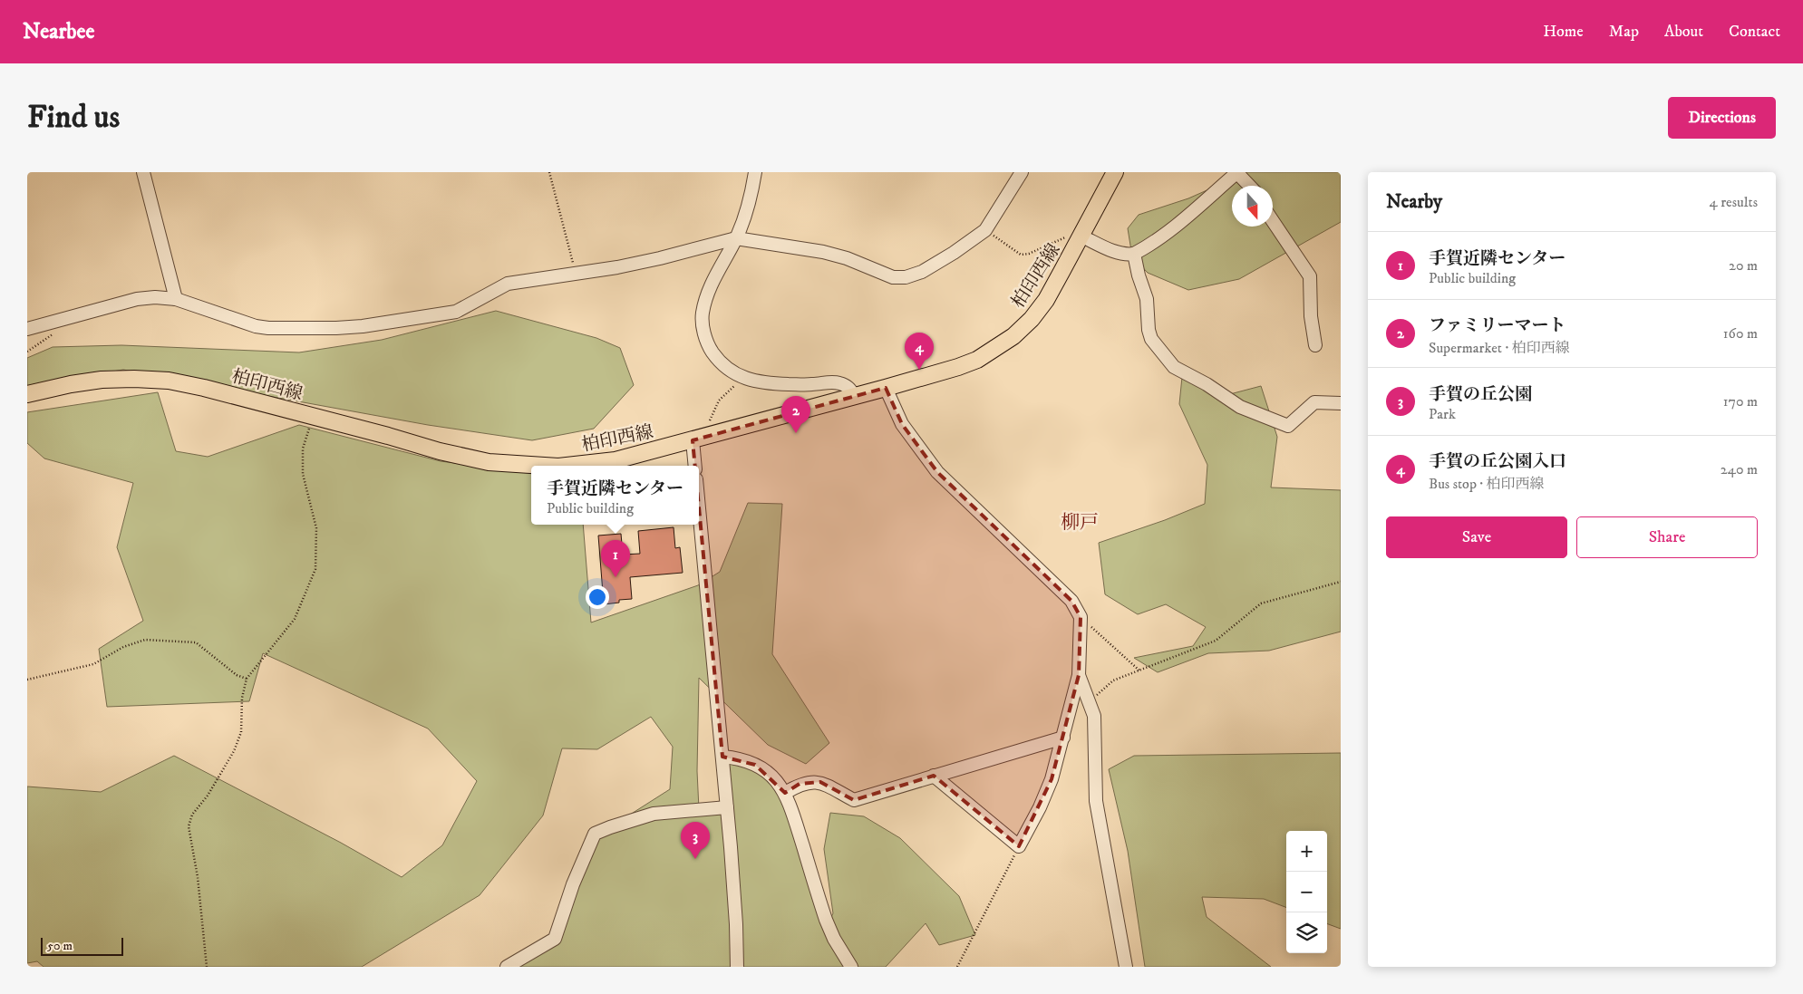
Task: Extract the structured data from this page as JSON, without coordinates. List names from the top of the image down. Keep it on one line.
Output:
{"streets":{"main road":["柏印西線"]},"districts":["柳戸"],"scale_bar":"50 m","north":"bottom","page":{"header":"Nearbee","nav":["Home","Map","About","Contact"],"buttons":["Directions",["Save","Share"]],"title":"Find us","heading":["Nearby","4 results"],"list":[{"mark":"1","name":"手賀近隣センター","note":"Public building","value":"20 m"},{"mark":"2","name":"ファミリーマート","note":"Supermarket · 柏印西線","value":"160 m"},{"mark":"3","name":"手賀の丘公園","note":"Park","value":"170 m"},{"mark":"4","name":"手賀の丘公園入口","note":"Bus stop · 柏印西線","value":"240 m"}],"pins":["4","2","1","3"],"popup":["手賀近隣センター","Public building"],"map_buttons":["+","−"],"scale":"50 m"}}
